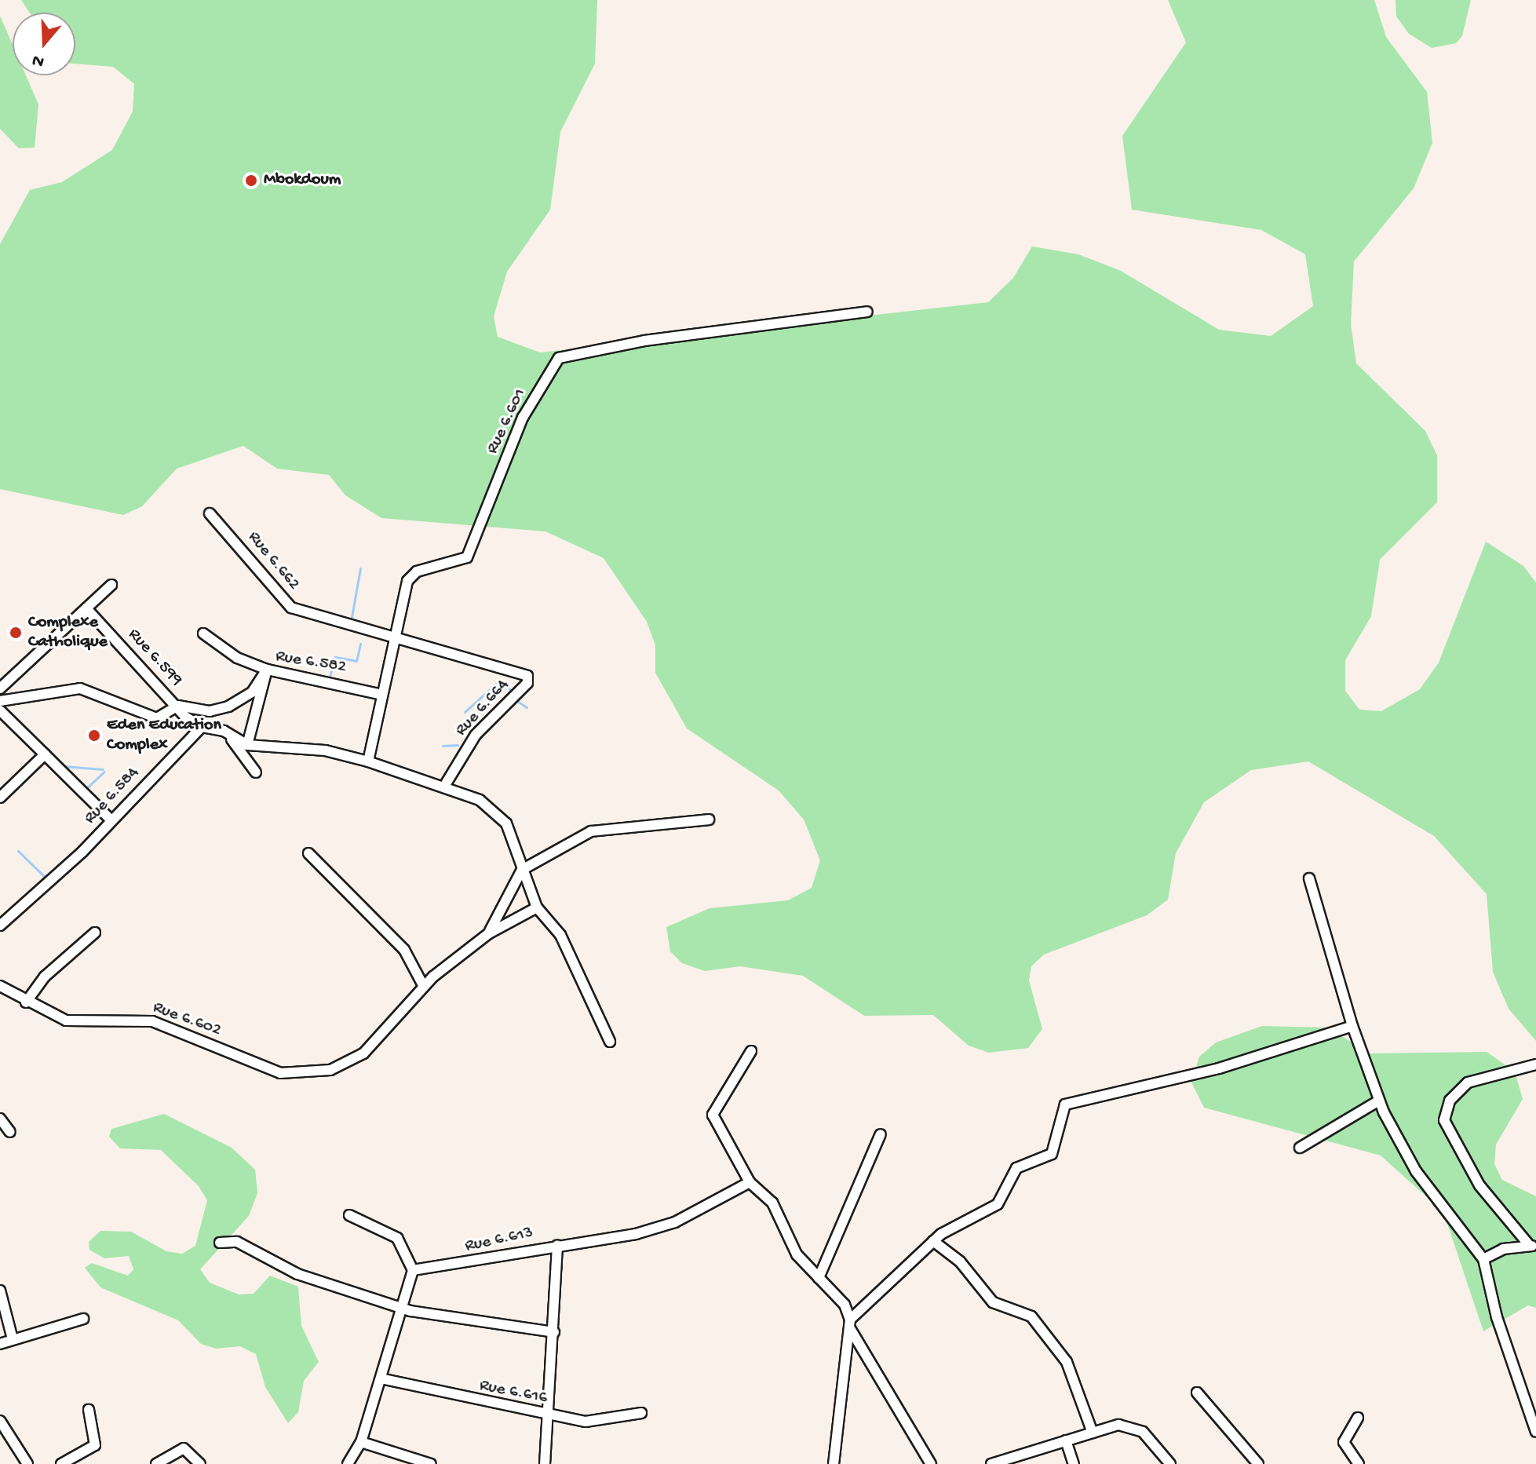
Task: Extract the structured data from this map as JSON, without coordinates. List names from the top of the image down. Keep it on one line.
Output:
{"streets":{"street":["Rue 6.601","Rue 6.662","Rue 6.599","Rue 6.582","Rue 6.664","Rue 6.584","Rue 6.602","Rue 6.613","Rue 6.616"]},"crossings":[["Rue 6.601","Rue 6.662"],["Rue 6.601","Rue 6.582"],["Rue 6.601","Rue 6.664"],["Rue 6.662","Rue 6.664"],["Rue 6.599","Rue 6.582"],["Rue 6.599","Rue 6.584"]],"places":["Mbokdoum","Complexe Catholique","Eden Education Complex"],"north":"bottom"}
